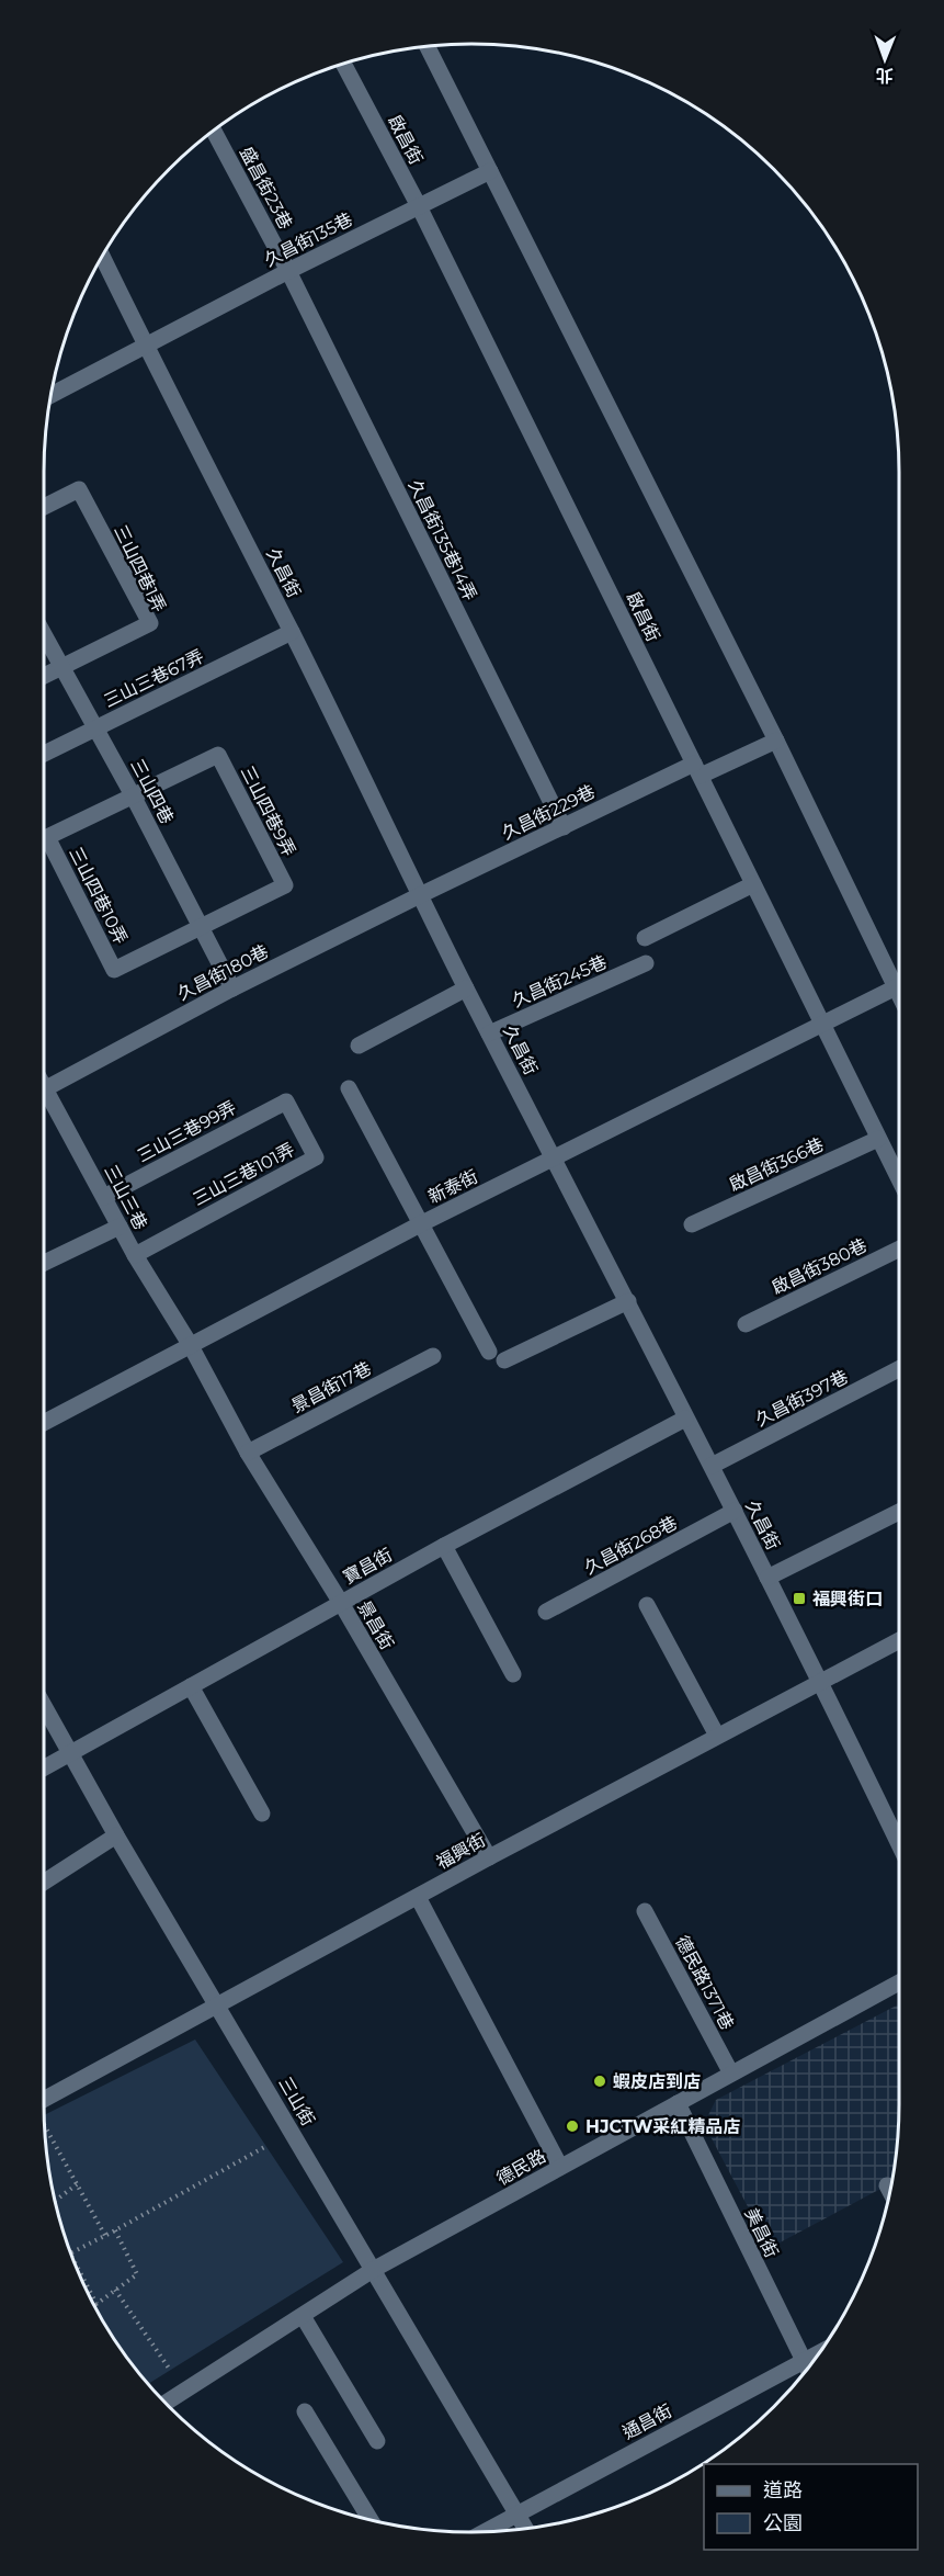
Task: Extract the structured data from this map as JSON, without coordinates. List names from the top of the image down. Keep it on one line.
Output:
{"streets":{"street":["啟昌街","盛昌街23巷","久昌街135巷","久昌街135巷14弄","三山四巷1弄","久昌街","三山三巷67弄","三山四巷","三山四巷9弄","久昌街229巷","三山四巷10弄","久昌街180巷","久昌街245巷","三山三巷99弄","啟昌街366巷","三山三巷101弄","新泰街","三山三巷","啟昌街380巷","景昌街17巷","久昌街397巷","久昌街268巷","寶昌街","景昌街","福興街","德民路1371巷","三山街","德民路","美昌街","通昌街"]},"crossings":[["啟昌街","久昌街135巷"],["啟昌街","久昌街229巷"],["啟昌街","啟昌街366巷"],["啟昌街","新泰街"],["盛昌街23巷","久昌街135巷"],["盛昌街23巷","久昌街135巷14弄"],["久昌街135巷","久昌街135巷14弄"],["久昌街135巷","久昌街"],["久昌街135巷14弄","久昌街229巷"],["三山四巷1弄","三山四巷"],["久昌街","三山三巷67弄"],["久昌街","久昌街229巷"],["久昌街","久昌街180巷"],["久昌街","久昌街245巷"],["久昌街","新泰街"],["久昌街","久昌街397巷"],["久昌街","久昌街268巷"],["久昌街","寶昌街"],["久昌街","福興街"],["三山三巷67弄","三山四巷"],["三山四巷","三山四巷9弄"],["三山四巷","三山四巷10弄"],["三山四巷","久昌街180巷"],["三山四巷9弄","三山四巷10弄"],["久昌街229巷","久昌街180巷"],["久昌街180巷","三山三巷"],["三山三巷99弄","三山三巷101弄"],["三山三巷99弄","三山三巷"],["三山三巷101弄","三山三巷"],["新泰街","三山三巷"],["新泰街","景昌街"],["三山三巷","景昌街"],["景昌街17巷","景昌街"],["寶昌街","景昌街"],["寶昌街","三山街"],["景昌街","福興街"],["福興街","三山街"],["德民路1371巷","德民路"],["三山街","德民路"],["三山街","通昌街"],["德民路","美昌街"],["美昌街","通昌街"]],"places":{"transit":["福興街口"],"other":["蝦皮店到店","HJCTW采紅精品店"]},"legend":["道路","公園"],"north":"bottom"}
